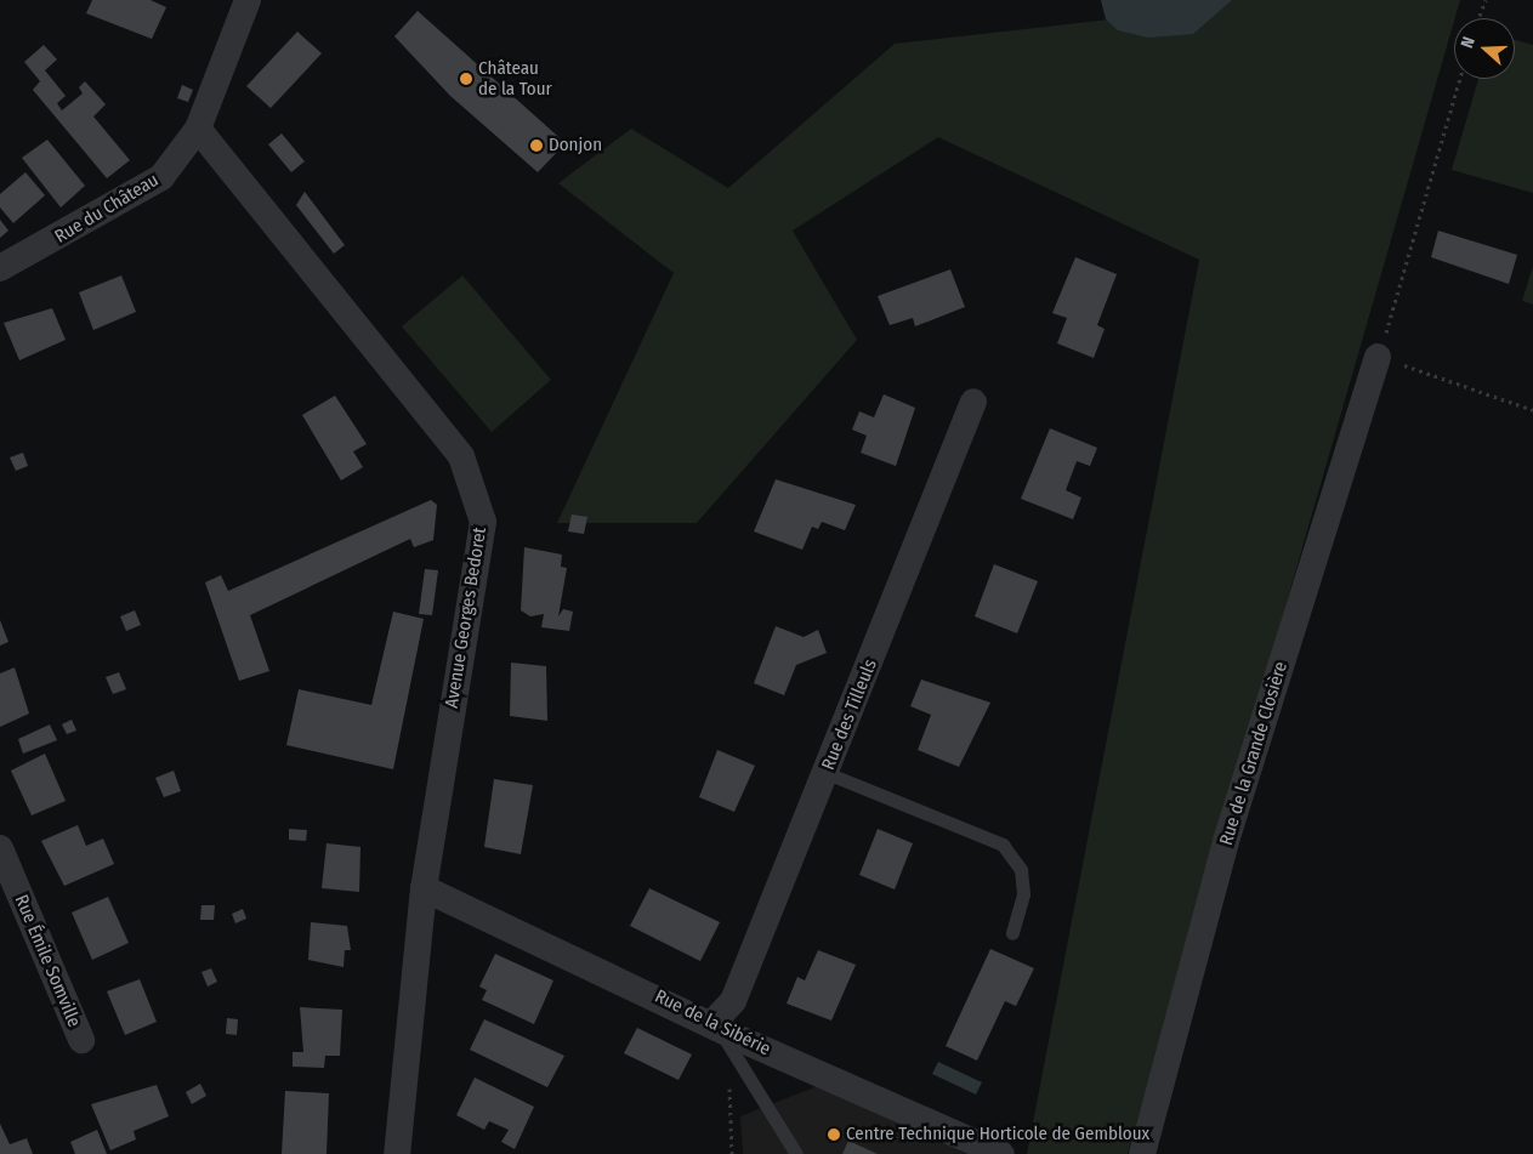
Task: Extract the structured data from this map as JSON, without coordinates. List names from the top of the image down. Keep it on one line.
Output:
{"streets":{"street":["Rue du Château","Avenue Georges Bedoret","Rue des Tilleuls","Rue de la Grande Closière","Rue Émile Somville","Rue de la Sibérie"]},"crossings":[["Rue du Château","Avenue Georges Bedoret"],["Avenue Georges Bedoret","Rue de la Sibérie"],["Rue des Tilleuls","Rue de la Sibérie"]],"places":["Château de la Tour","Donjon","Centre Technique Horticole de Gembloux"],"north":"left"}
